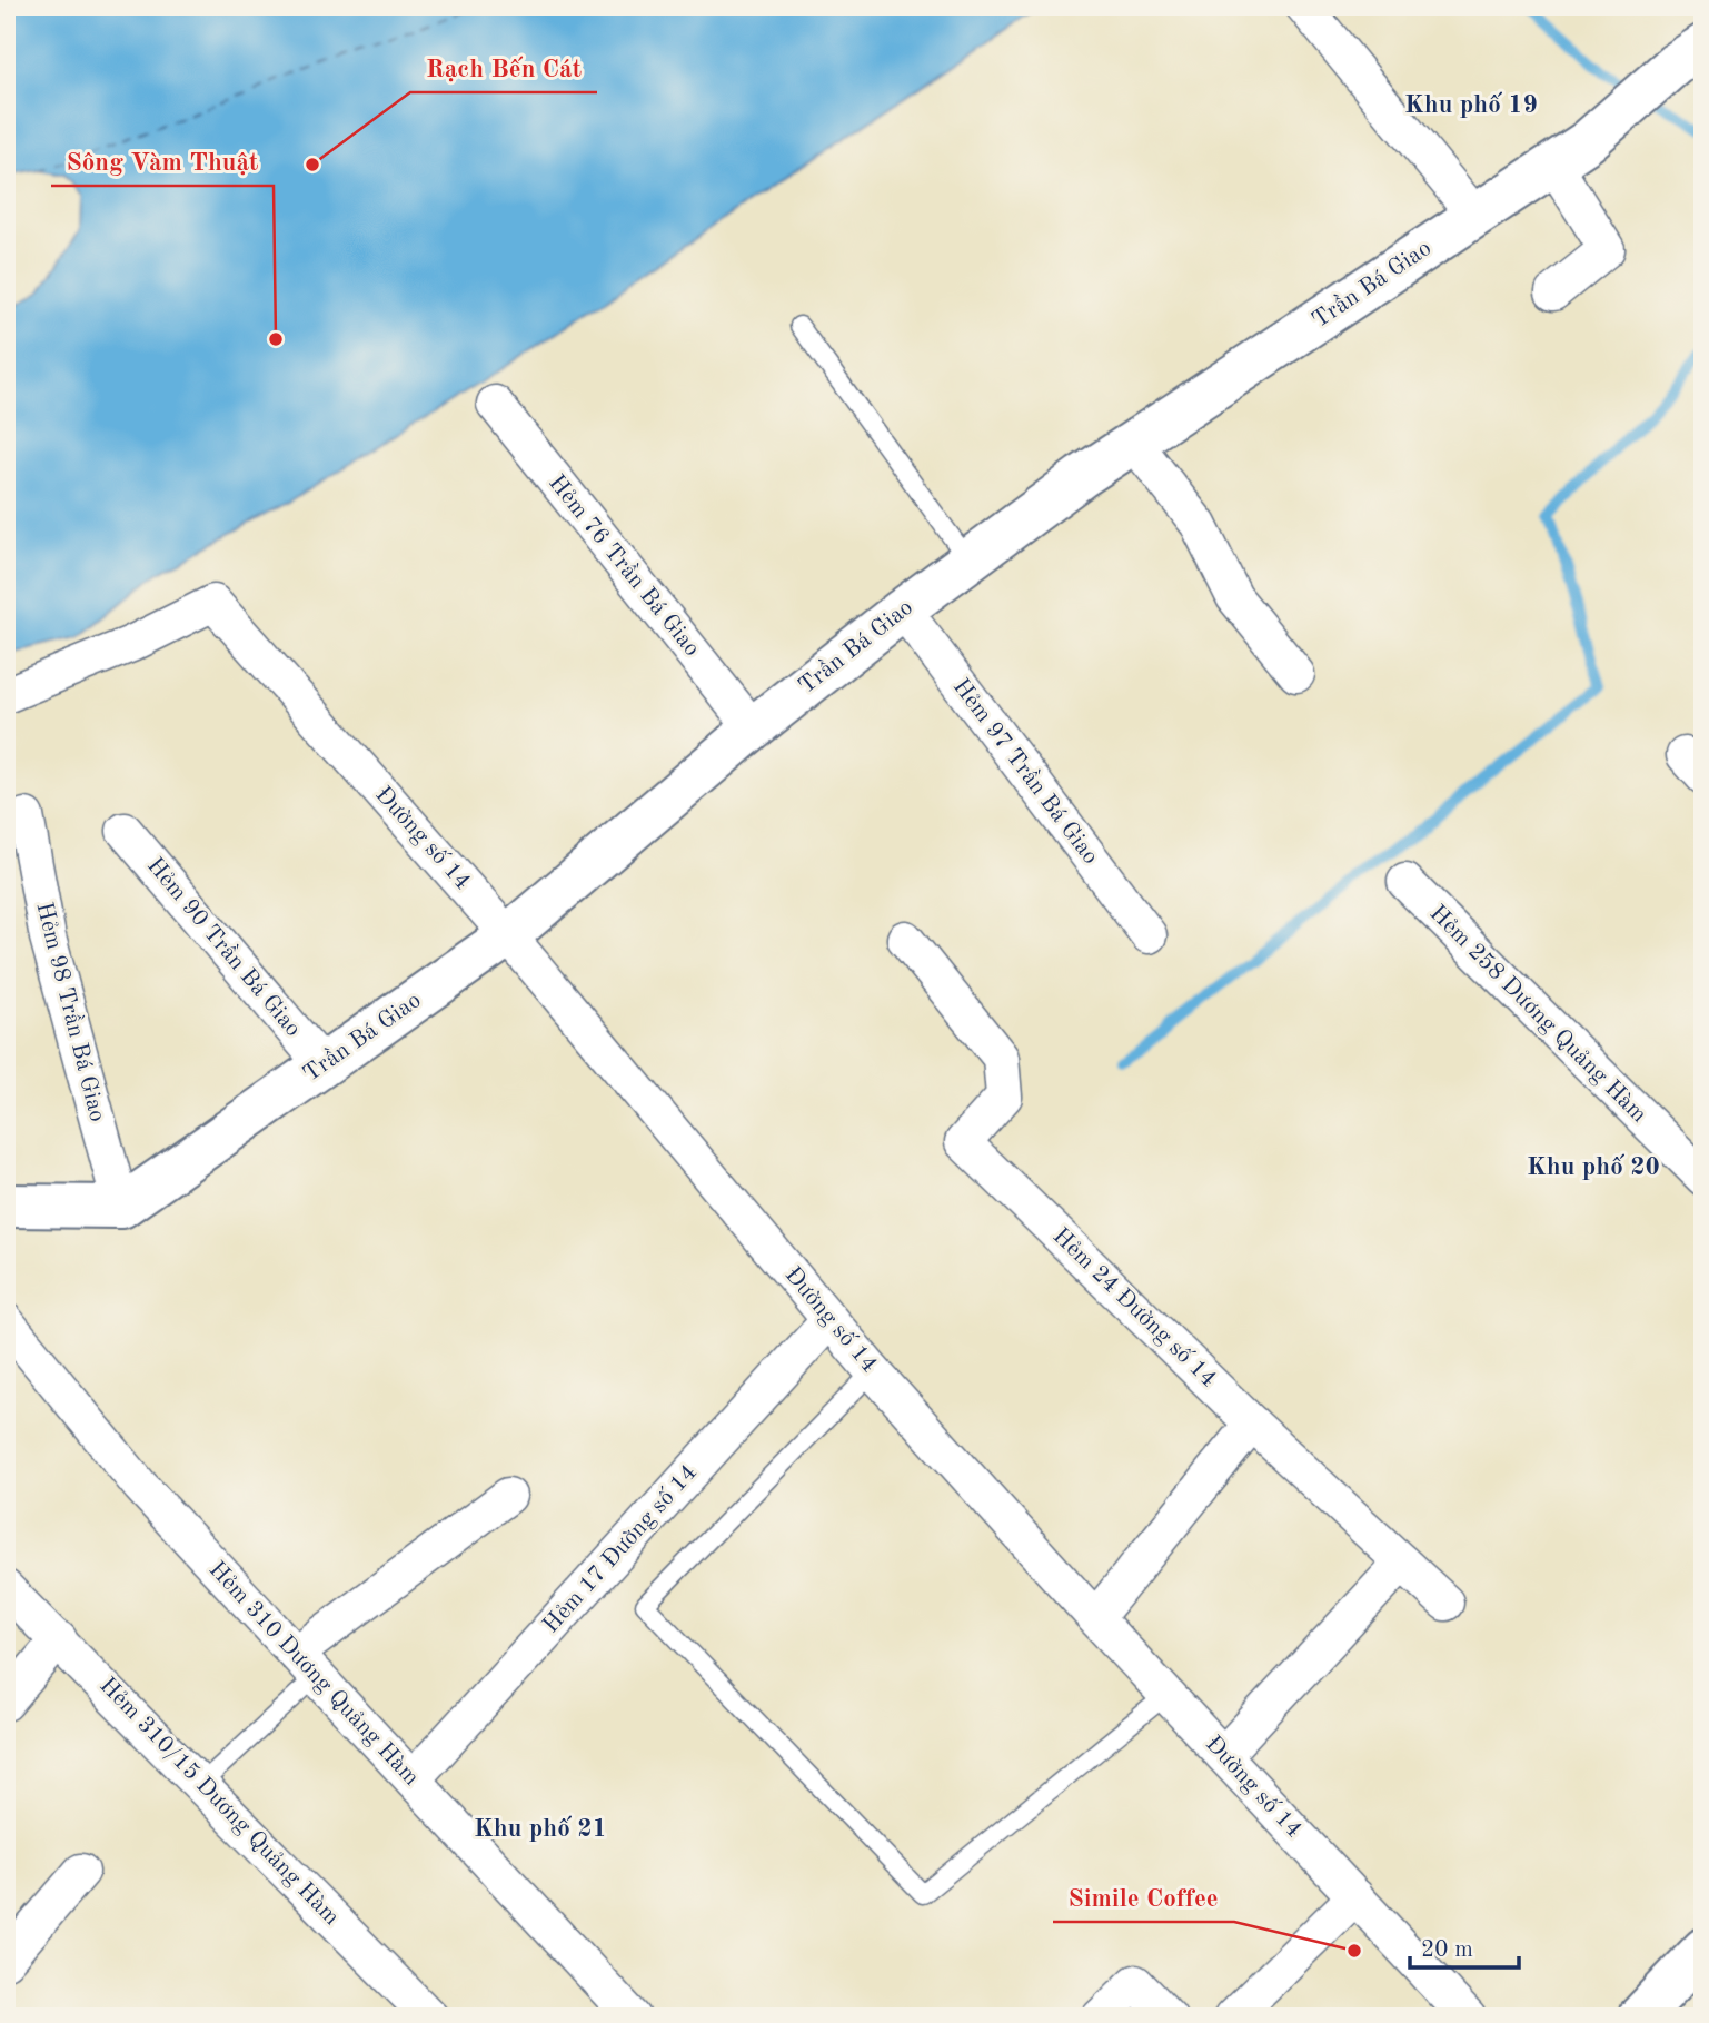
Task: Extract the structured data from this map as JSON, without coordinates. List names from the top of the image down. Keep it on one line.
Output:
{"streets":{"street":["Trần Bá Giao","Hẻm 76 Trần Bá Giao","Hẻm 97 Trần Bá Giao","Đường số 14","Hẻm 90 Trần Bá Giao","Hẻm 98 Trần Bá Giao","Hẻm 258 Dương Quảng Hàm","Hẻm 24 Đường số 14","Hẻm 17 Đường số 14","Hẻm 310 Dương Quảng Hàm","Hẻm 310/15 Dương Quảng Hàm"]},"crossings":[["Trần Bá Giao","Hẻm 76 Trần Bá Giao"],["Trần Bá Giao","Hẻm 97 Trần Bá Giao"],["Trần Bá Giao","Đường số 14"],["Trần Bá Giao","Hẻm 90 Trần Bá Giao"],["Trần Bá Giao","Hẻm 98 Trần Bá Giao"],["Đường số 14","Hẻm 17 Đường số 14"],["Hẻm 17 Đường số 14","Hẻm 310 Dương Quảng Hàm"]],"districts":["Khu phố 19","Khu phố 20","Khu phố 21"],"places":["Rạch Bến Cát","Sông Vàm Thuật","Simile Coffee"],"scale_bar":"20 m"}
